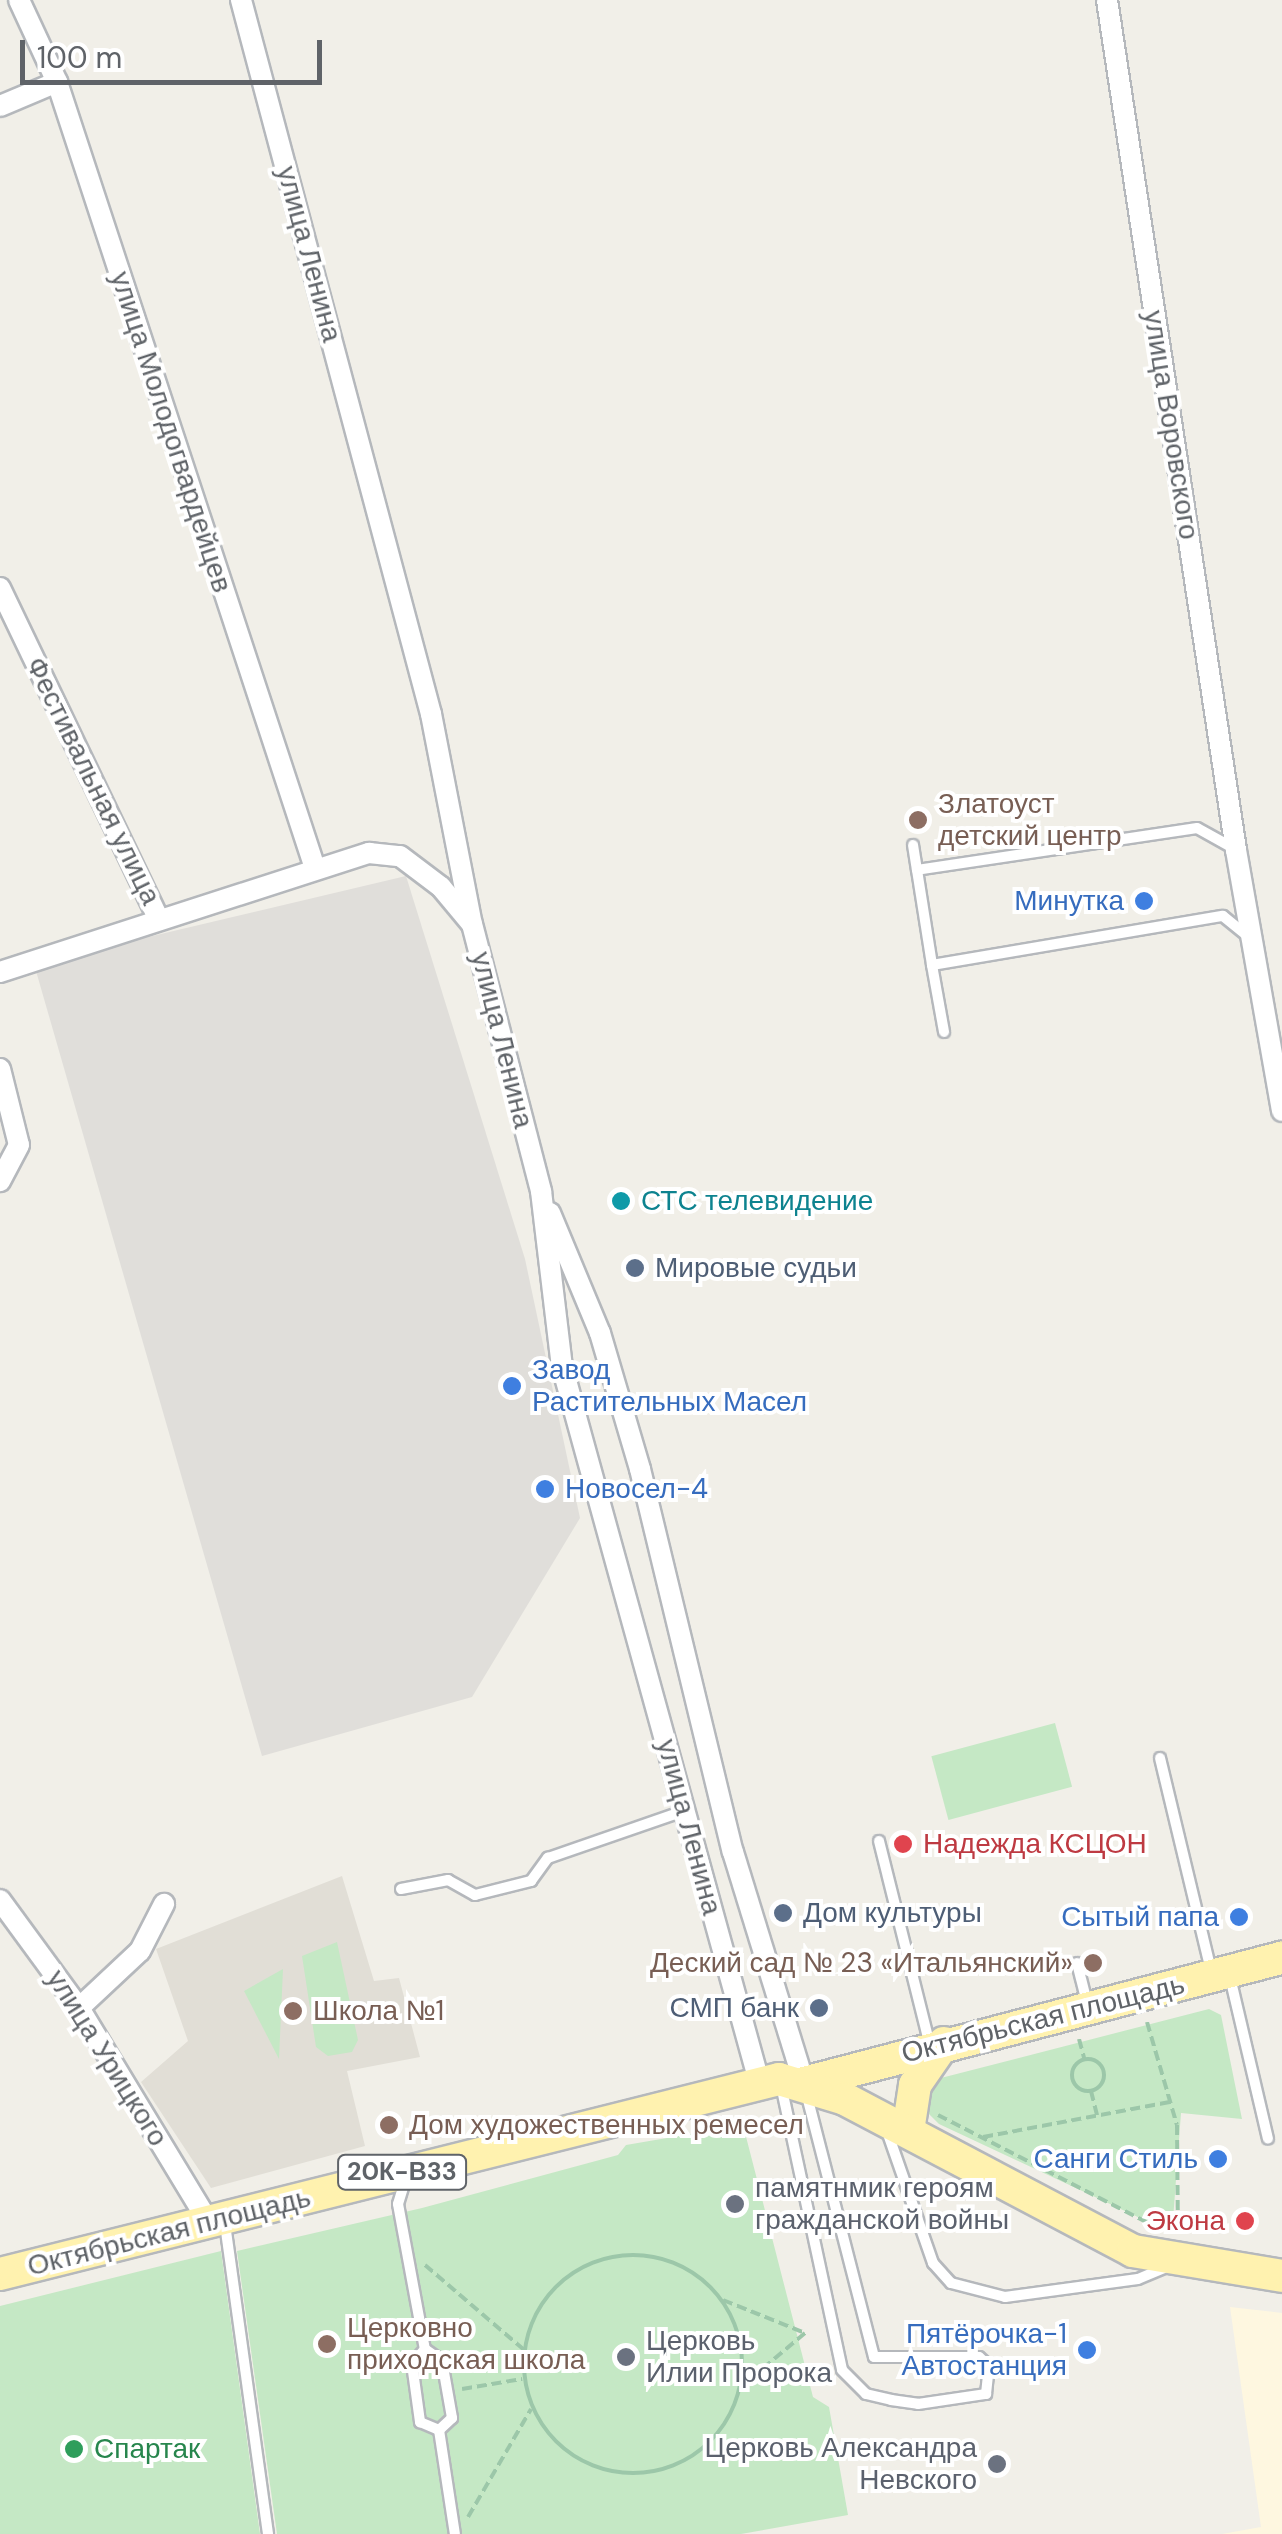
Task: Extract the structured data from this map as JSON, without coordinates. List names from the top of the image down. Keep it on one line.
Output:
{"streets":{"main road":["Октябрьская площадь","20К-В33"],"street":["улица Ленина","улица Воровского","улица Молодогвардейцев","Фестивальная улица","улица Урицкого"]},"crossings":[["улица Ленина","Октябрьская площадь"],["Октябрьская площадь","улица Урицкого"]],"places":["Златоуст детский центр","Минутка","СТС телевидение","Мировые судьи","Завод Растительных Масел","Новосел-4","Надежда КСЦОН","Дом культуры","Сытый папа","Деский сад № 23 «Итальянский»","СМП банк","Школа №1","Дом художественных ремесел","Санги Стиль","памятнмик героям гражданской войны","Экона","Церковно приходская школа","Пятёрочка-1 Автостанция","Церковь Илии Пророка","Спартак","Церковь Александра Невского"],"scale_bar":"100 m"}
